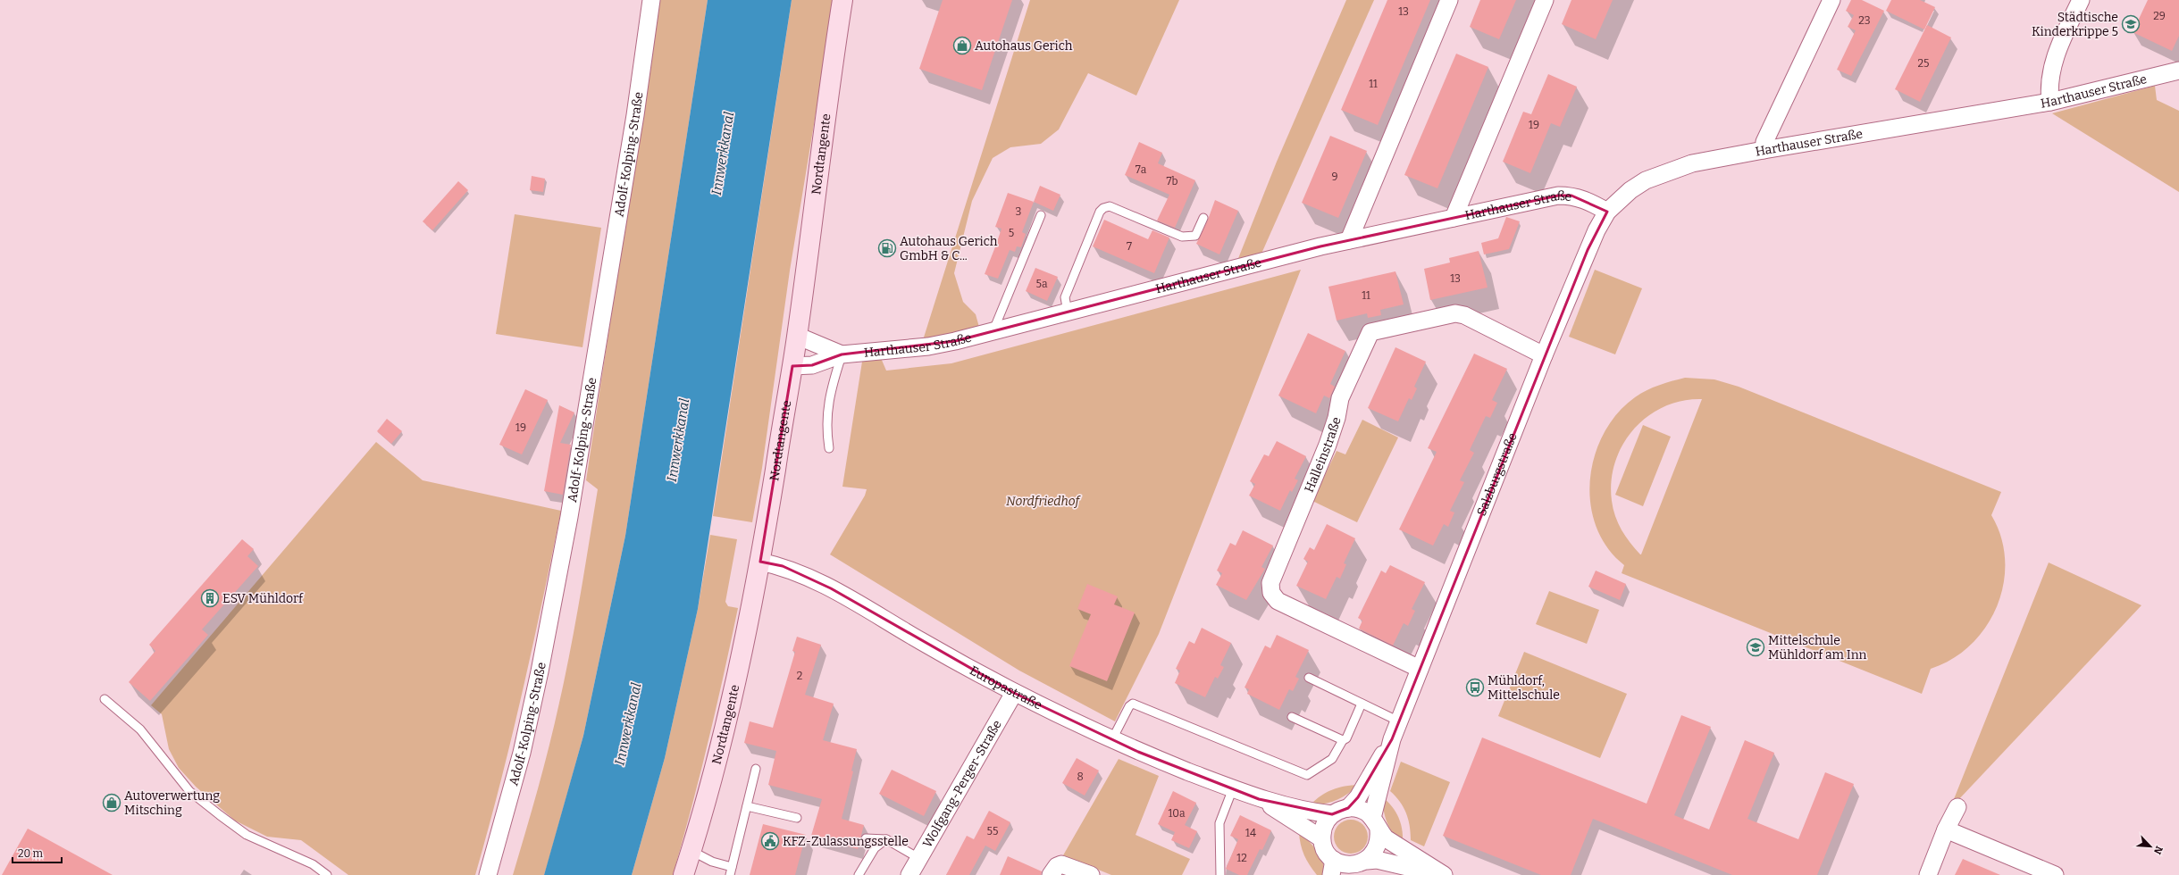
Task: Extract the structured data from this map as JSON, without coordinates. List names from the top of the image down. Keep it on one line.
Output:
{"streets":{"main road":["Nordtangente"],"street":["Harthauser Straße","Adolf-Kolping-Straße","Halleinstraße","Salzburgstraße","Europastraße","Wolfgang-Perger-Straße"]},"crossings":[["Harthauser Straße","Nordtangente"],["Harthauser Straße","Salzburgstraße"],["Nordtangente","Europastraße"],["Halleinstraße","Salzburgstraße"],["Salzburgstraße","Europastraße"],["Europastraße","Wolfgang-Perger-Straße"]],"water":["Innwerkkanal"],"parks":["Nordfriedhof"],"places":{"school or university":["Städtische Kinderkrippe 5","Mittelschule Mühldorf am Inn"],"shop":["Autohaus Gerich","Autoverwertung Mitsching"],"fuel station":["Autohaus Gerich GmbH & C..."],"building":["ESV Mühldorf"],"bus stop":["Mühldorf, Mittelschule"],"public building":["KFZ-Zulassungsstelle"]},"house_numbers":["13","29","23","25","11","19","7a","9","7b","3","5","7","13","5a","11","19","2","8","10a","55","14","12"],"scale_bar":"20 m","north":"bottom right"}
